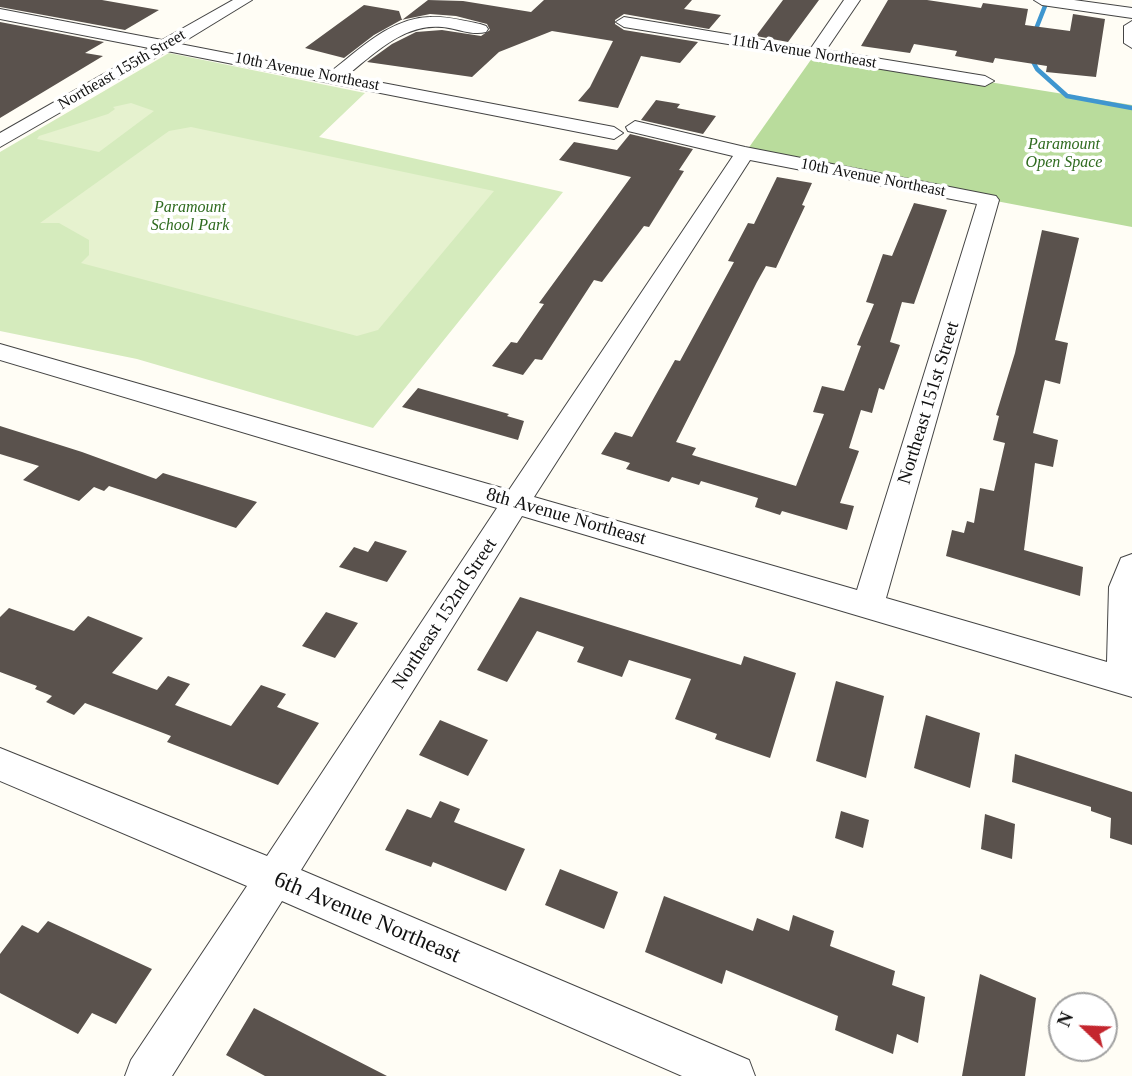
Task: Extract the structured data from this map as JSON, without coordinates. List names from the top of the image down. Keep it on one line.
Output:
{"streets":{"street":["11th Avenue Northeast","Northeast 155th Street","10th Avenue Northeast","Northeast 151st Street","8th Avenue Northeast","Northeast 152nd Street","6th Avenue Northeast"]},"crossings":[["Northeast 155th Street","10th Avenue Northeast"],["10th Avenue Northeast","Northeast 151st Street"],["10th Avenue Northeast","Northeast 152nd Street"],["Northeast 151st Street","8th Avenue Northeast"],["8th Avenue Northeast","Northeast 152nd Street"],["Northeast 152nd Street","6th Avenue Northeast"]],"parks":["Paramount Open Space","Paramount School Park"],"north":"top left"}
